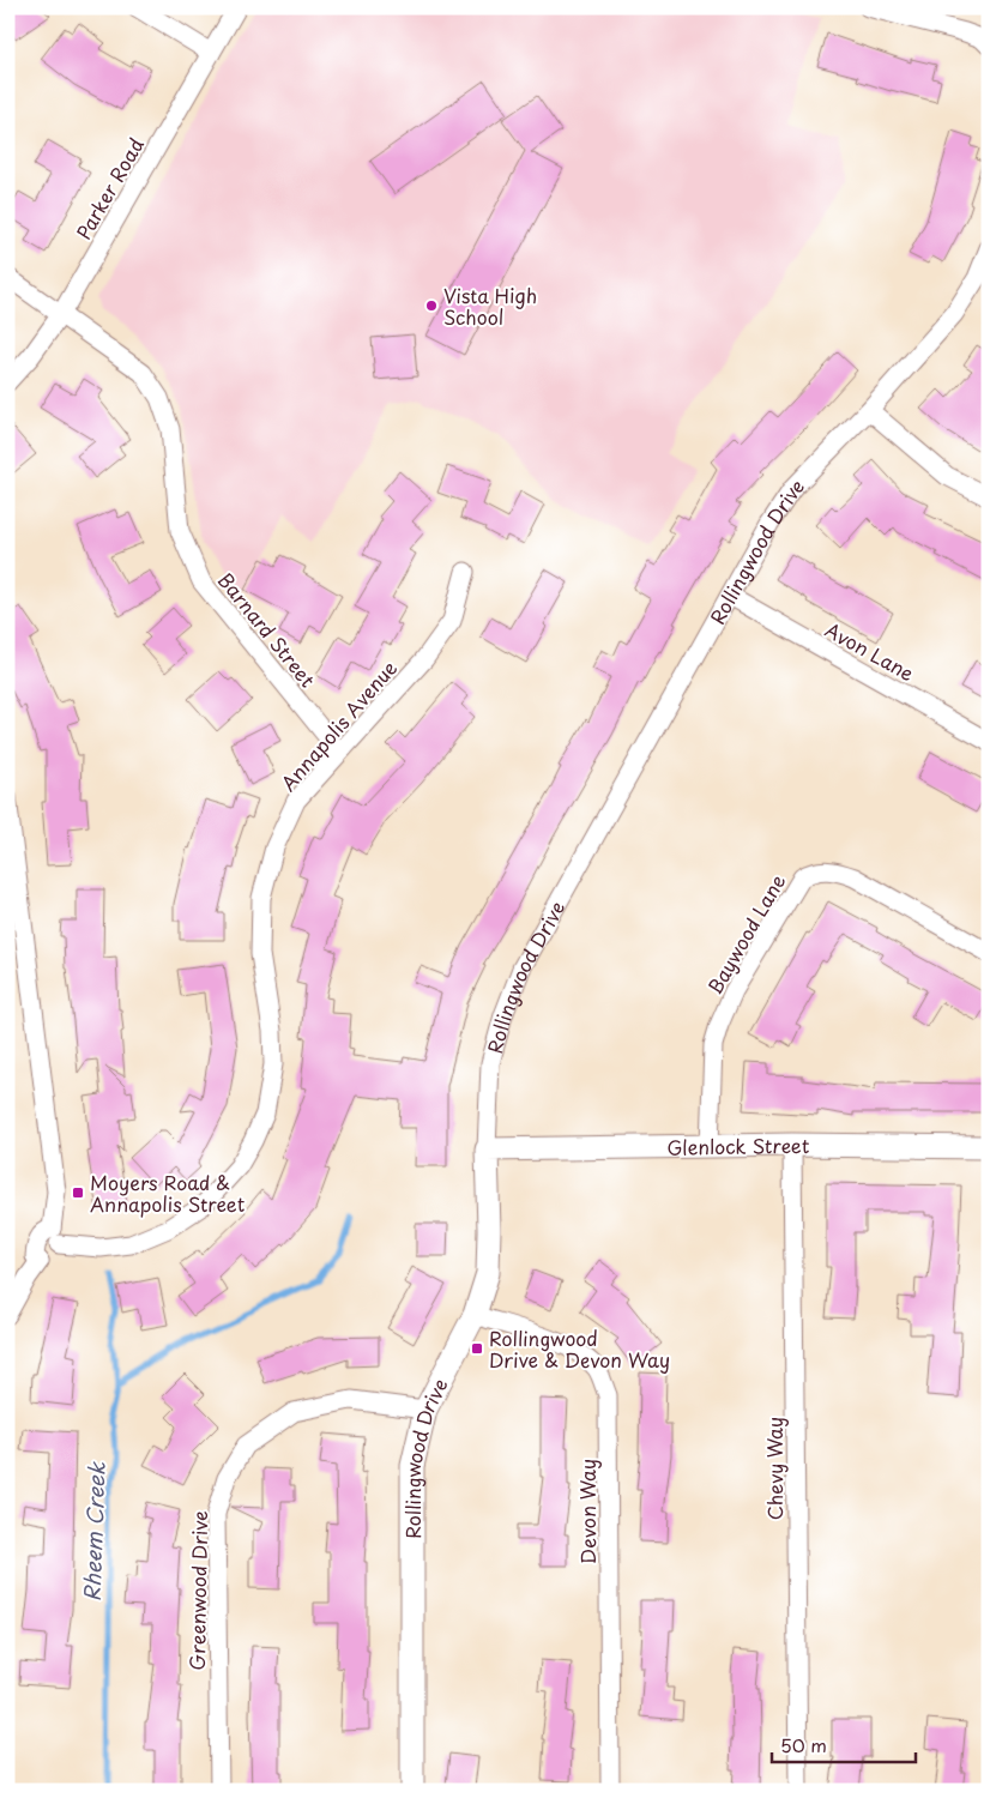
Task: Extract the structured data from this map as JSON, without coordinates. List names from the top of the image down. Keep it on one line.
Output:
{"streets":{"street":["Parker Road","Rollingwood Drive","Barnard Street","Avon Lane","Annapolis Avenue","Baywood Lane","Glenlock Street","Chevy Way","Devon Way","Greenwood Drive"]},"crossings":[["Parker Road","Barnard Street"],["Rollingwood Drive","Avon Lane"],["Rollingwood Drive","Glenlock Street"],["Rollingwood Drive","Devon Way"],["Rollingwood Drive","Greenwood Drive"],["Barnard Street","Annapolis Avenue"],["Baywood Lane","Glenlock Street"],["Glenlock Street","Chevy Way"]],"water":["Rheem Creek"],"places":{"other":["Vista High School"],"transit":["Moyers Road & Annapolis Street","Rollingwood Drive & Devon Way"]},"scale_bar":"50 m"}
